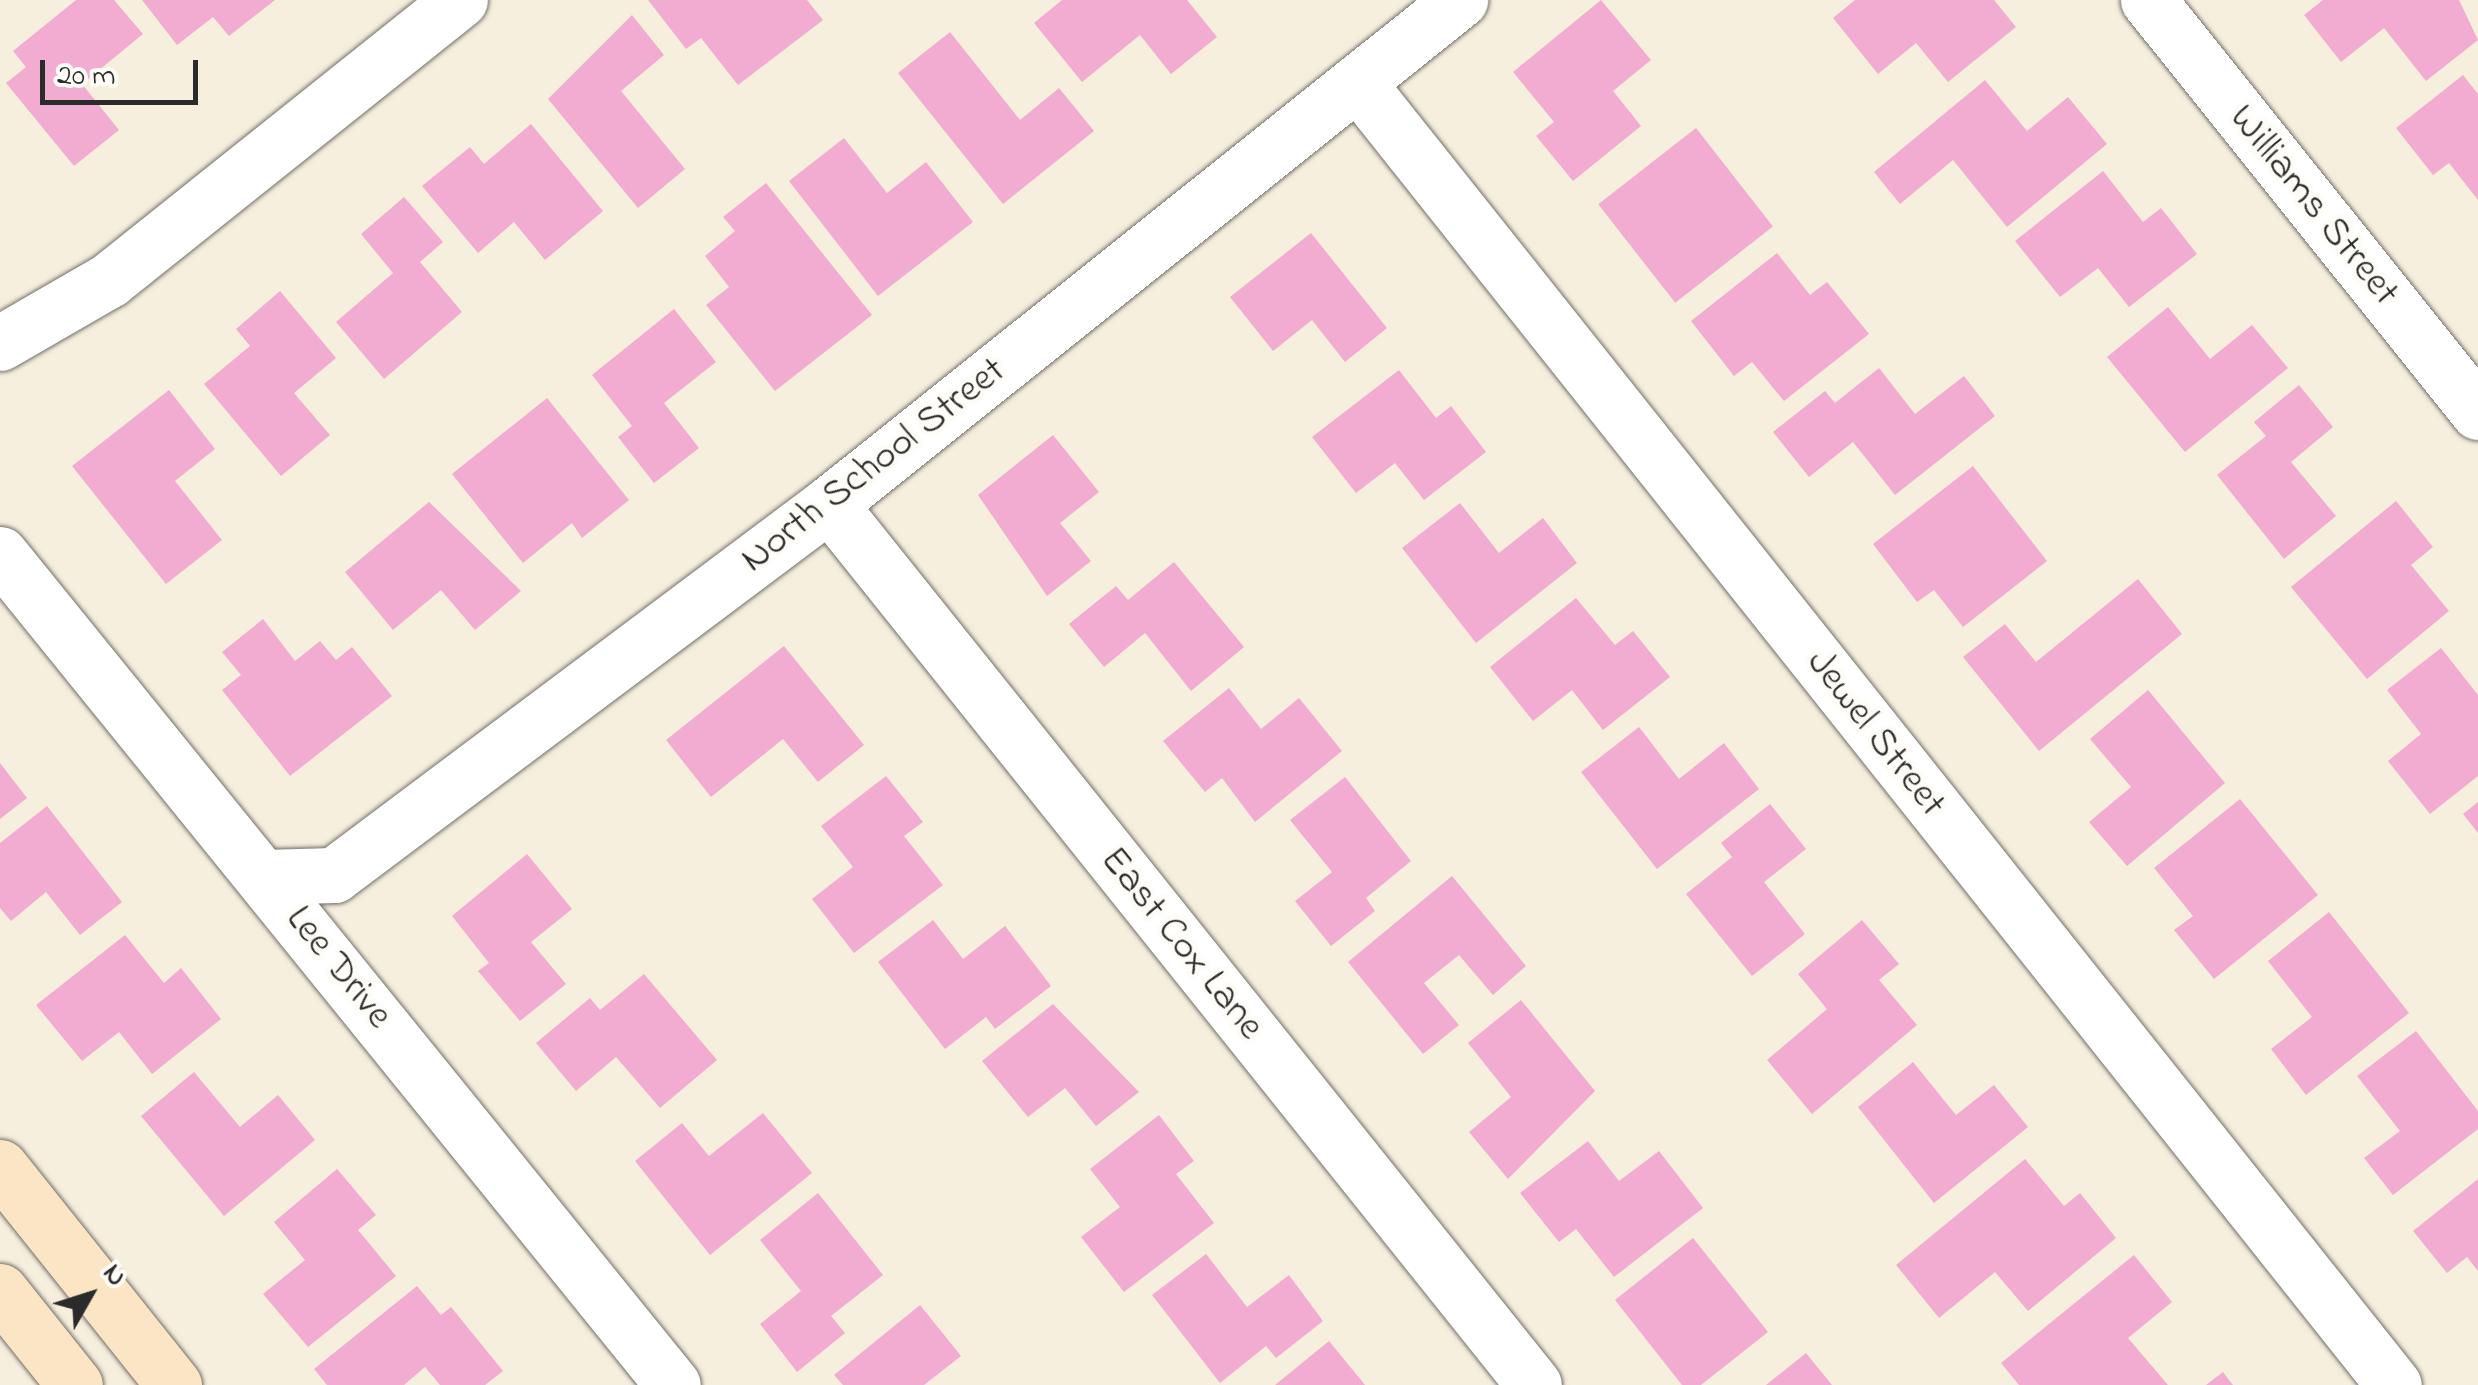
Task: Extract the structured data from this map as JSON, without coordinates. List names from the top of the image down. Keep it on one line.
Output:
{"streets":{"street":["Williams Street","North School Street","Jewel Street","East Cox Lane","Lee Drive"]},"crossings":[["North School Street","Jewel Street"],["North School Street","East Cox Lane"],["North School Street","Lee Drive"]],"scale_bar":"20 m","north":"top right"}
